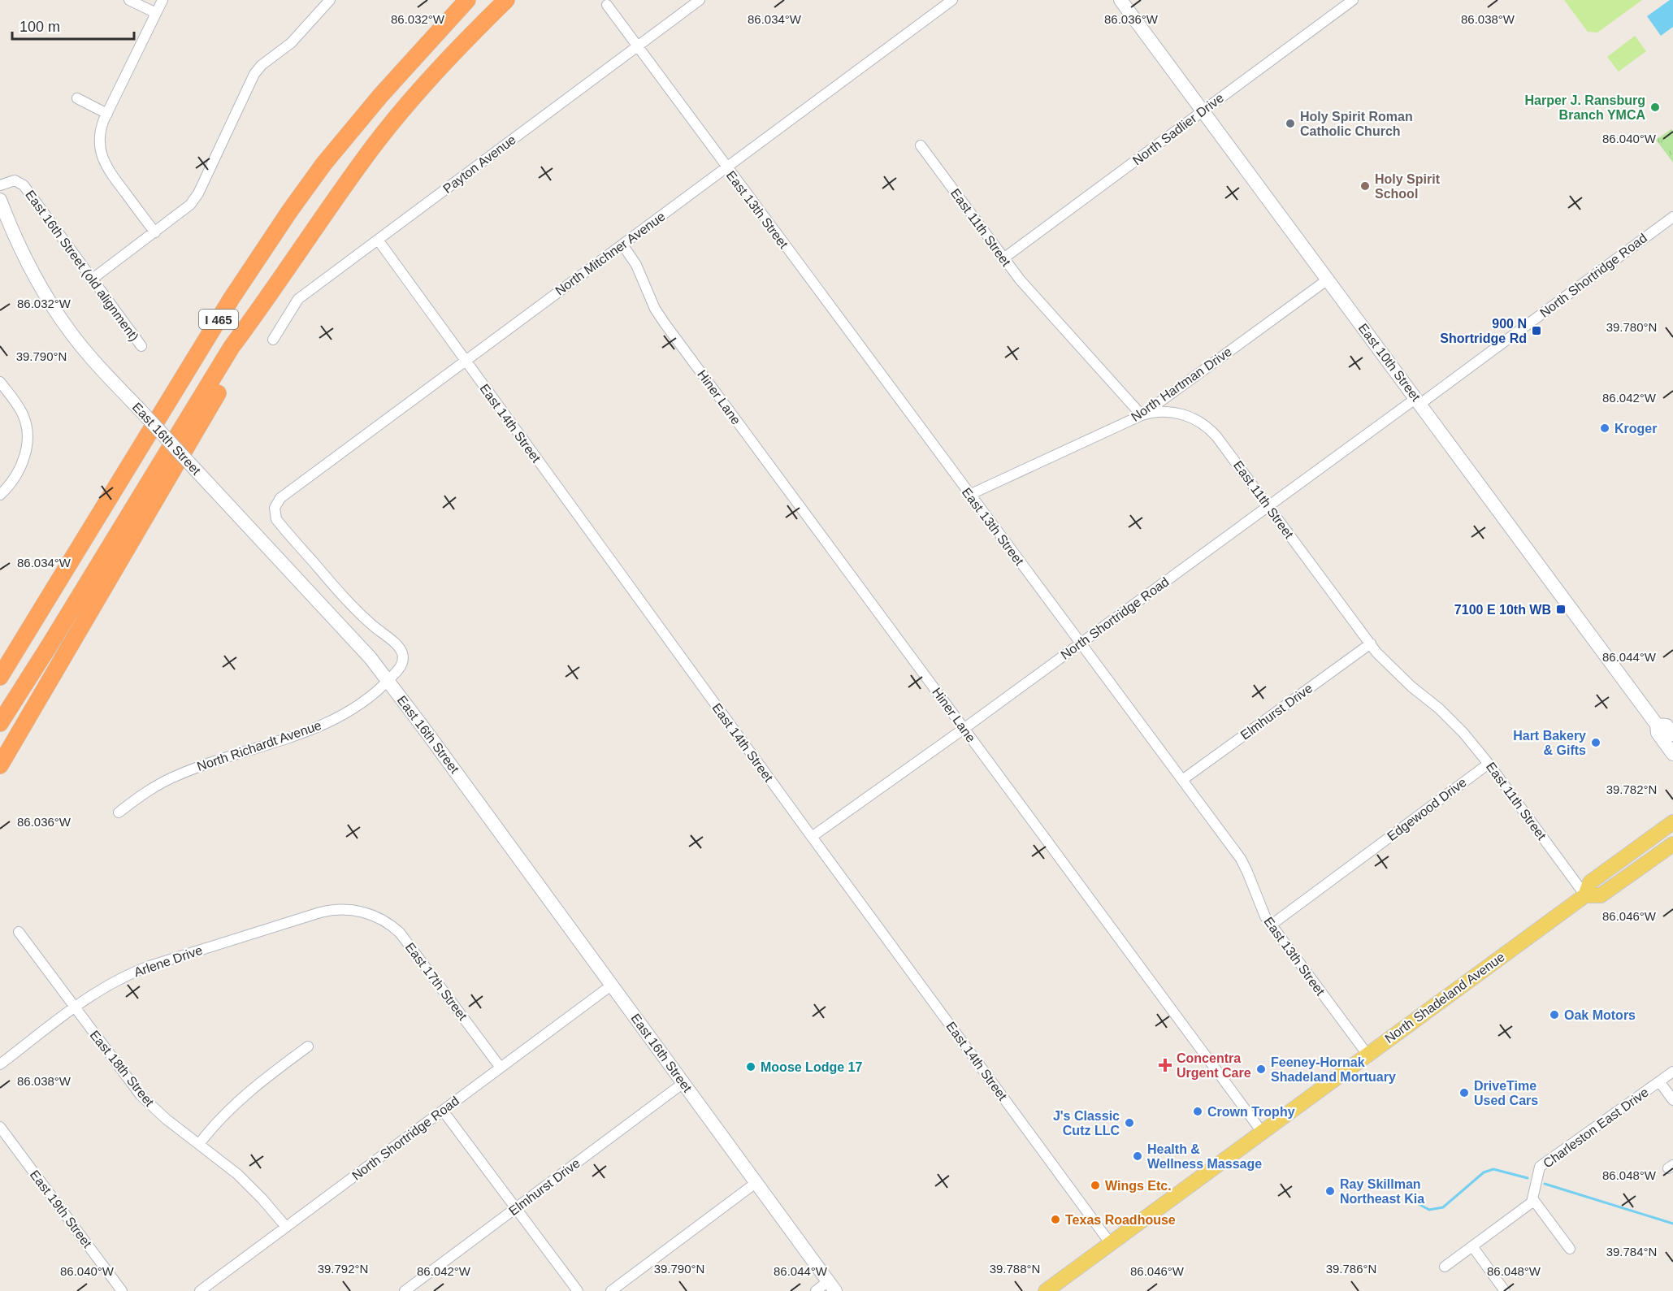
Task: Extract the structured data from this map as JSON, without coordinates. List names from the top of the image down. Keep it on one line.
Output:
{"streets":{"highway":["I 465"],"main road":["North Shadeland Avenue"],"street":["North Sadlier Drive","Payton Avenue","East 13th Street","East 11th Street","North Mitchner Avenue","East 16th Street (old alignment)","North Shortridge Road","East 10th Street","North Hartman Drive","Hiner Lane","East 14th Street","East 16th Street","Elmhurst Drive","North Richardt Avenue","Edgewood Drive","Arlene Drive","East 17th Street","East 18th Street","Charleston East Drive","East 19th Street"]},"crossings":[["North Sadlier Drive","East 11th Street"],["North Sadlier Drive","East 10th Street"],["Payton Avenue","East 13th Street"],["Payton Avenue","East 14th Street"],["East 13th Street","North Mitchner Avenue"],["East 13th Street","North Shortridge Road"],["East 13th Street","North Hartman Drive"],["East 13th Street","Elmhurst Drive"],["East 13th Street","Edgewood Drive"],["East 13th Street","North Shadeland Avenue"],["East 11th Street","North Shortridge Road"],["East 11th Street","North Hartman Drive"],["East 11th Street","Elmhurst Drive"],["East 11th Street","Edgewood Drive"],["East 11th Street","North Shadeland Avenue"],["North Mitchner Avenue","Hiner Lane"],["North Mitchner Avenue","East 14th Street"],["North Mitchner Avenue","North Richardt Avenue"],["North Shortridge Road","East 10th Street"],["North Shortridge Road","Hiner Lane"],["North Shortridge Road","East 14th Street"],["North Shortridge Road","East 16th Street"],["North Shortridge Road","East 17th Street"],["North Shortridge Road","East 18th Street"],["East 10th Street","North Hartman Drive"],["Hiner Lane","North Shadeland Avenue"],["East 14th Street","North Shadeland Avenue"],["East 16th Street","Elmhurst Drive"],["East 16th Street","North Richardt Avenue"],["Arlene Drive","East 17th Street"],["Arlene Drive","East 18th Street"]],"places":{"other":["Harper J. Ransburg Branch YMCA","Holy Spirit Roman Catholic Church","Holy Spirit School","Kroger","Hart Bakery & Gifts","Oak Motors","Moose Lodge 17","Feeney-Hornak Shadeland Mortuary","DriveTime Used Cars","Crown Trophy","J's Classic Cutz LLC","Health & Wellness Massage","Wings Etc.","Ray Skillman Northeast Kia","Texas Roadhouse"],"transit":["900 N Shortridge Rd","7100 E 10th WB"],"health":["Concentra Urgent Care"]},"scale_bar":"100 m","coordinates":["86.032°W","86.034°W","86.036°W","86.038°W","86.040°W","39.780°N","39.790°N","86.042°W","86.044°W","39.782°N","86.046°W","86.048°W","39.784°N","39.792°N","39.788°N","39.786°N"]}
